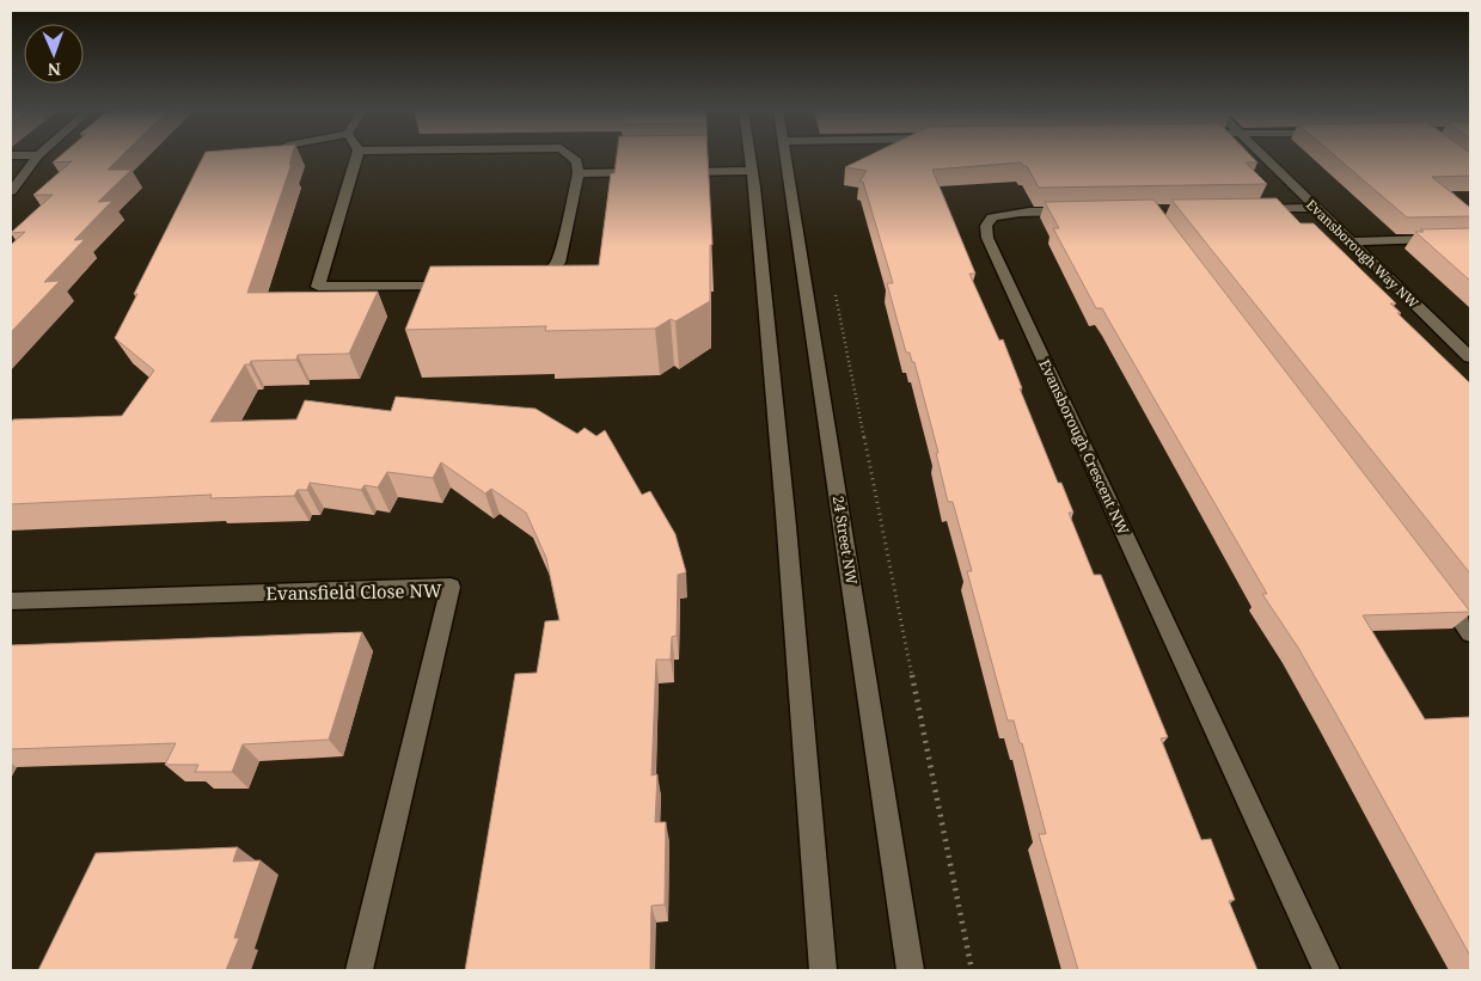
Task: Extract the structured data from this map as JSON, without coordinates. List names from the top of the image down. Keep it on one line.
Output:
{"streets":{"street":["Evansborough Way NW","Evansborough Crescent NW","24 Street NW","Evansfield Close NW"]},"north":"bottom"}
